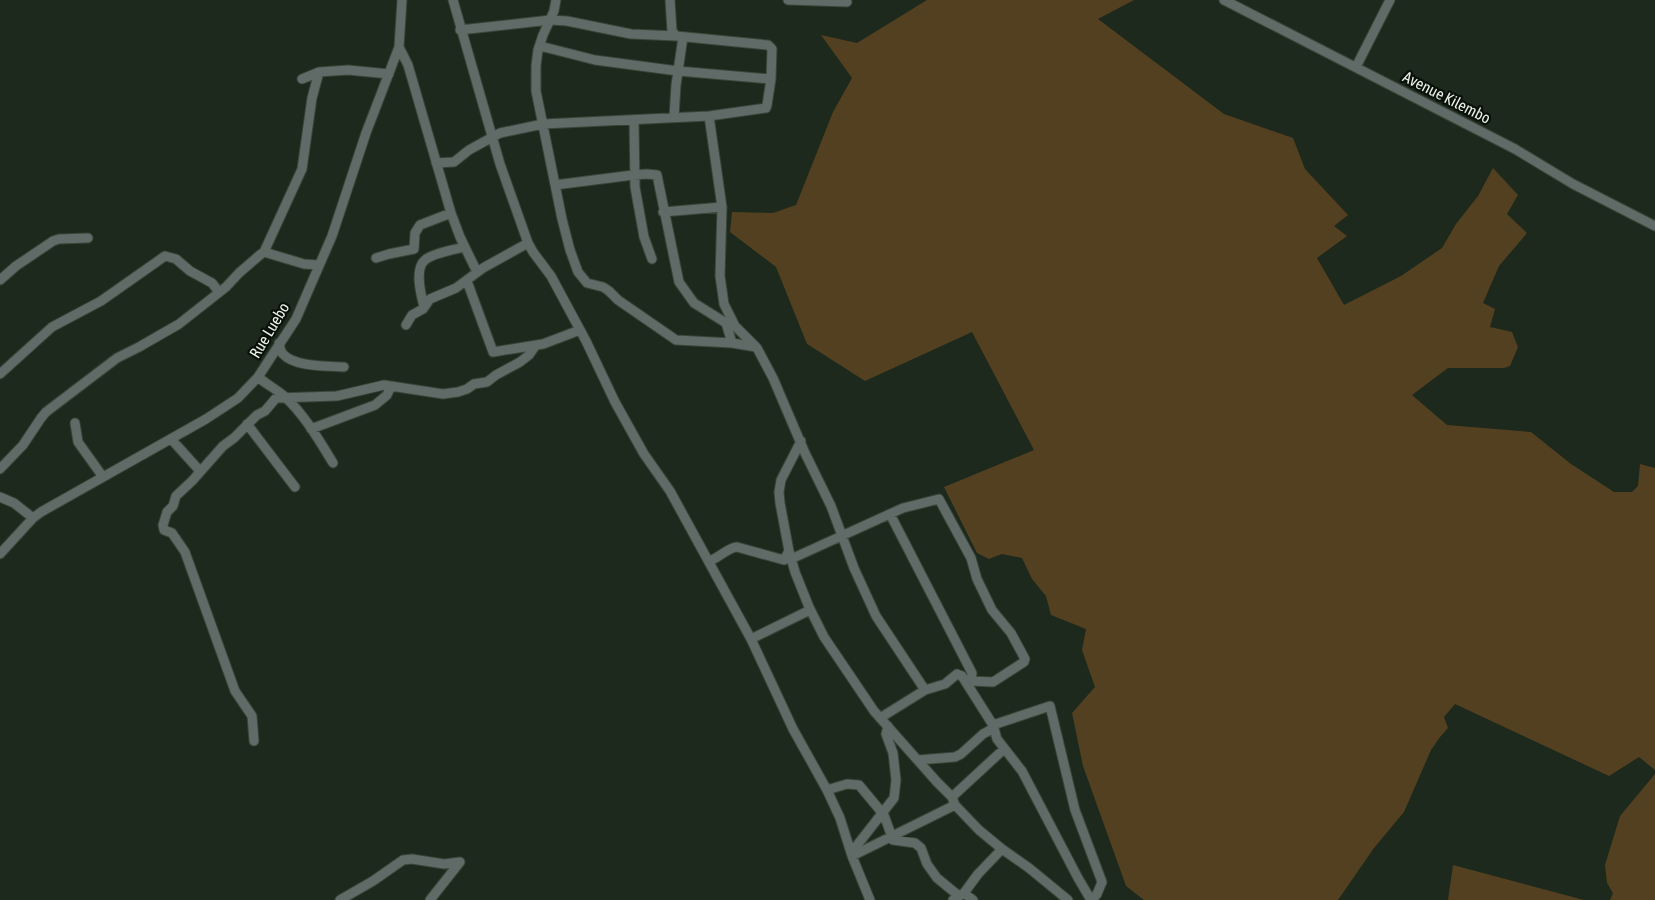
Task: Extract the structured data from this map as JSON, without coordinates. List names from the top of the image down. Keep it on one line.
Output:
{"streets":{"street":["Avenue Kilembo","Rue Luebo"]}}
